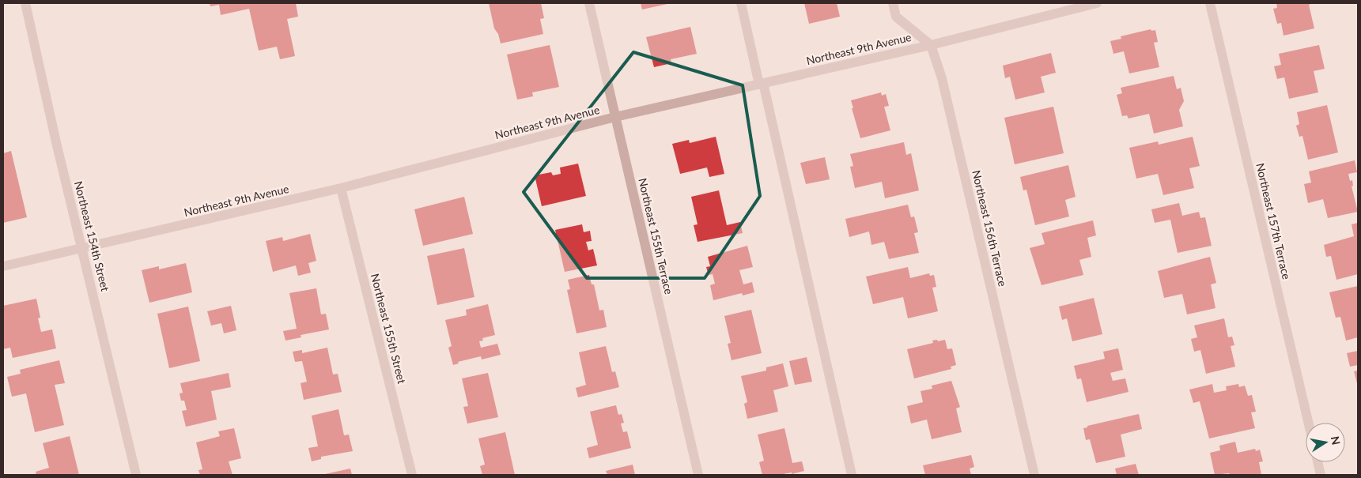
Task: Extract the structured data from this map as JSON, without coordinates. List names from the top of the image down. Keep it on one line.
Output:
{"streets":{"street":["Northeast 9th Avenue","Northeast 157th Terrace","Northeast 156th Terrace","Northeast 154th Street","Northeast 155th Terrace","Northeast 155th Street"]},"crossings":[["Northeast 9th Avenue","Northeast 156th Terrace"],["Northeast 9th Avenue","Northeast 154th Street"],["Northeast 9th Avenue","Northeast 155th Terrace"],["Northeast 9th Avenue","Northeast 155th Street"]],"north":"right"}
